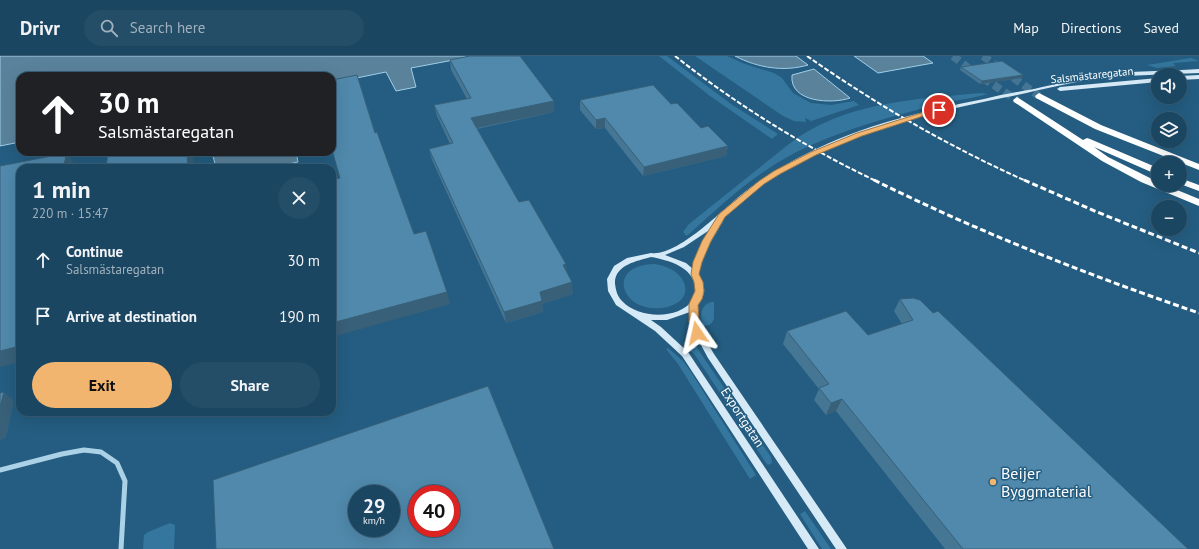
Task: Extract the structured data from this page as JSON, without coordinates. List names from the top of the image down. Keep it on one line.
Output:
{"streets":{"street":["Salsmästaregatan","Exportgatan"]},"crossings":[["Salsmästaregatan","Exportgatan"]],"places":["Beijer Byggmaterial"],"page":{"header":"Drivr","search":"Search here","nav":["Map","Directions","Saved"],"map_buttons":["+","−"],"turn":["30 m","Salsmästaregatan"],"heading":["1 min","220 m · 15:47"],"list":[{"name":"Continue","note":"Salsmästaregatan","value":"30 m"},{"name":"Arrive at destination","value":"190 m"}],"buttons":["Exit","Share"],"speed":"29 km/h","limit":"40"}}
